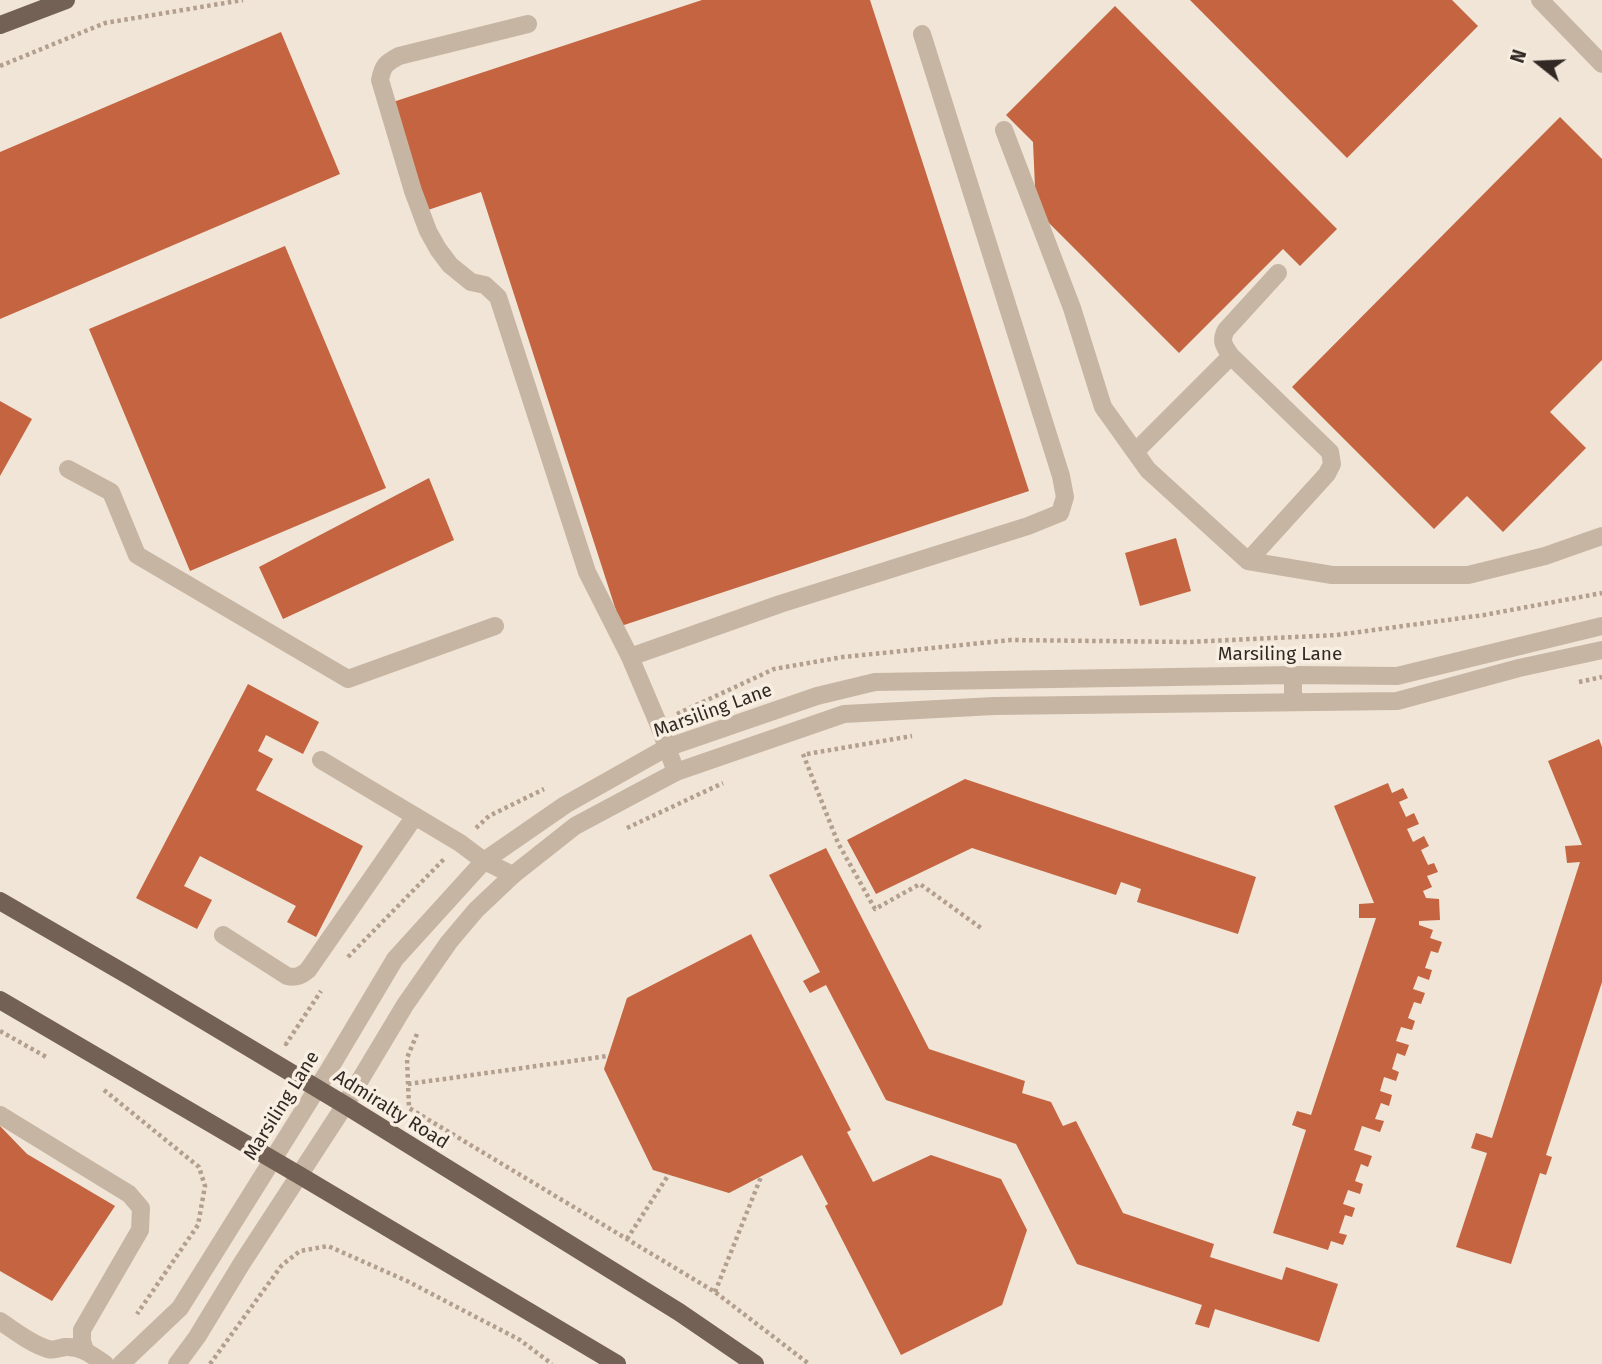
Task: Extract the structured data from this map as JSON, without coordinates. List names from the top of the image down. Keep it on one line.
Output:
{"streets":{"main road":["Admiralty Road"],"street":["Marsiling Lane"]},"crossings":[["Marsiling Lane","Admiralty Road"]],"north":"left"}
